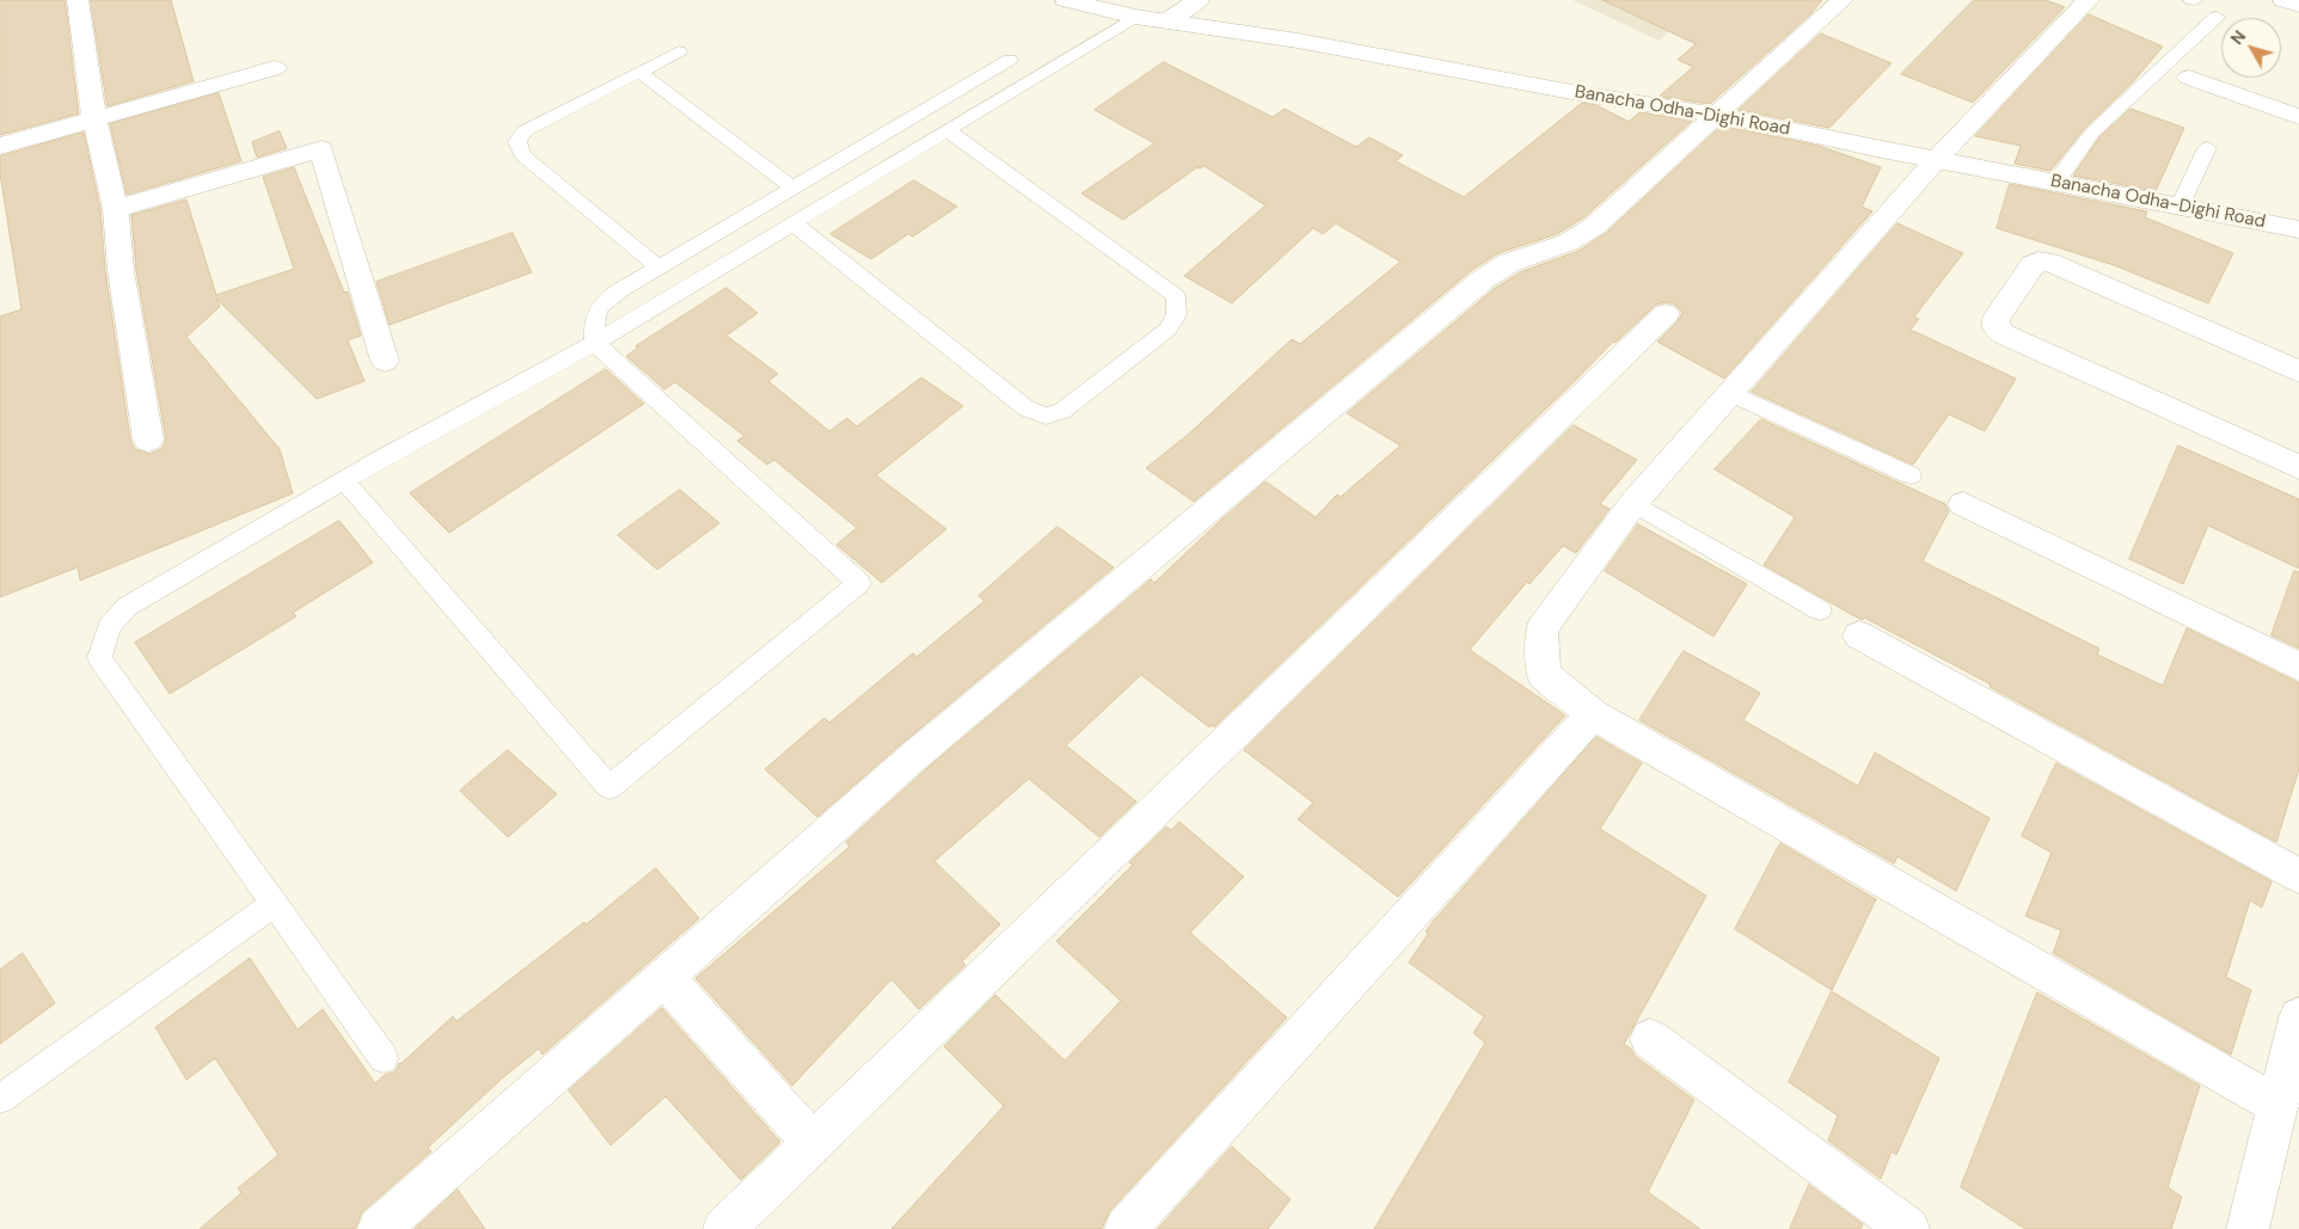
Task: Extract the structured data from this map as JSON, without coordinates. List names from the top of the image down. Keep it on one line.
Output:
{"streets":{"street":["Banacha Odha-Dighi Road"]},"north":"top left"}
